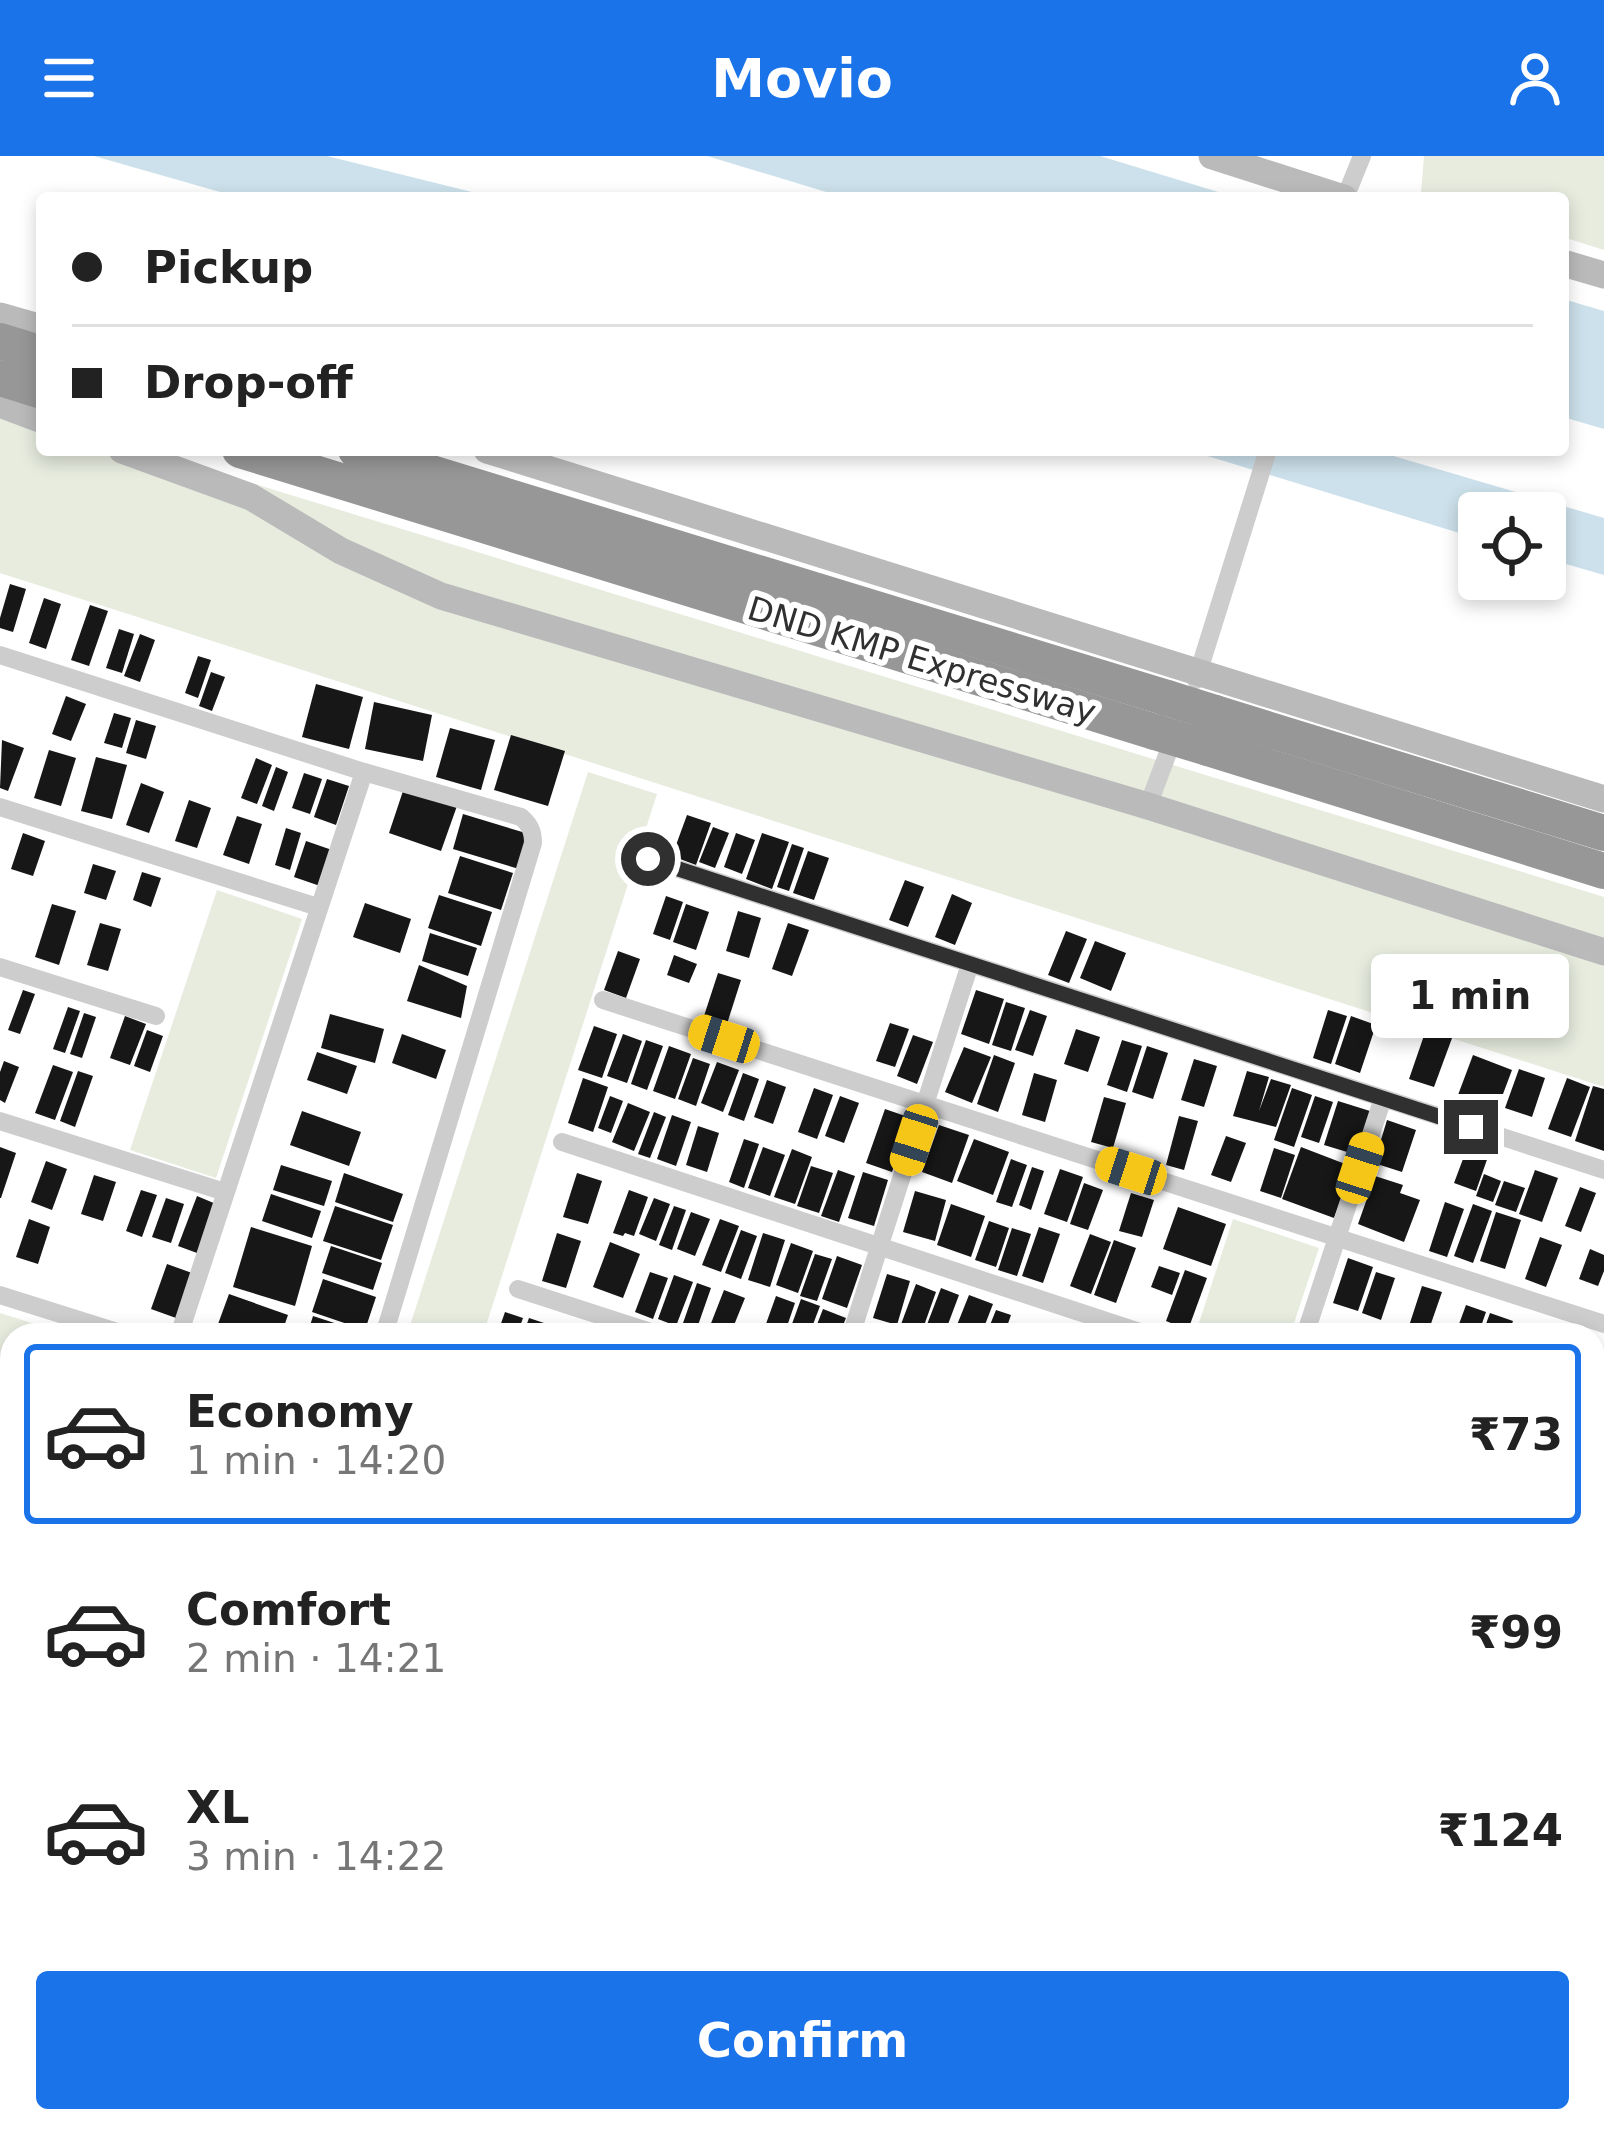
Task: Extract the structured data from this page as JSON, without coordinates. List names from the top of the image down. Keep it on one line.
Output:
{"streets":{"highway":["DND KMP Expressway"]},"page":{"header":"Movio","banner":["Pickup","Drop-off"],"bubble":"1 min","list":[{"name":"Economy","note":"1 min · 14:20","value":"₹73"},{"name":"Comfort","note":"2 min · 14:21","value":"₹99"},{"name":"XL","note":"3 min · 14:22","value":"₹124"}],"buttons":"Confirm"}}
